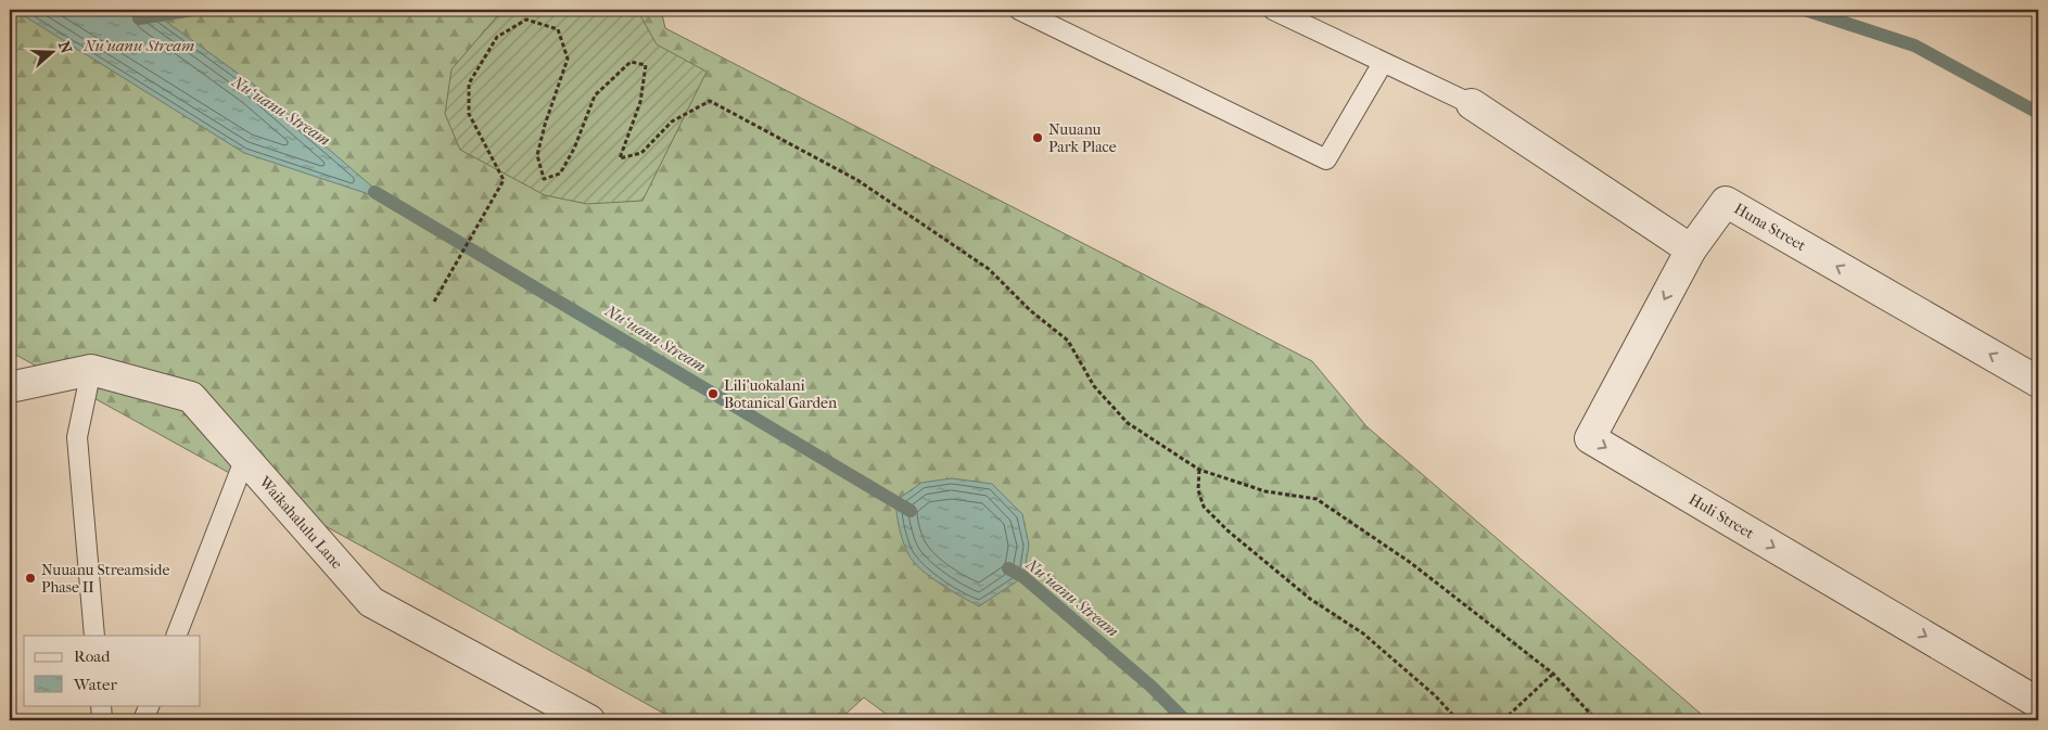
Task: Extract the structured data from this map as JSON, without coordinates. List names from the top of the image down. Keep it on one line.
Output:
{"streets":{"street":["Huna Street","Huli Street","Waikahalulu Lane"]},"crossings":[["Huna Street","Huli Street"]],"one_way":["Huna Street"],"water":["Nu'uanu Stream","Nuʻuanu Stream"],"places":["Nuuanu Park Place","Lili'uokalani Botanical Garden","Nuuanu Streamside Phase II"],"legend":["Road","Water"],"north":"right"}
